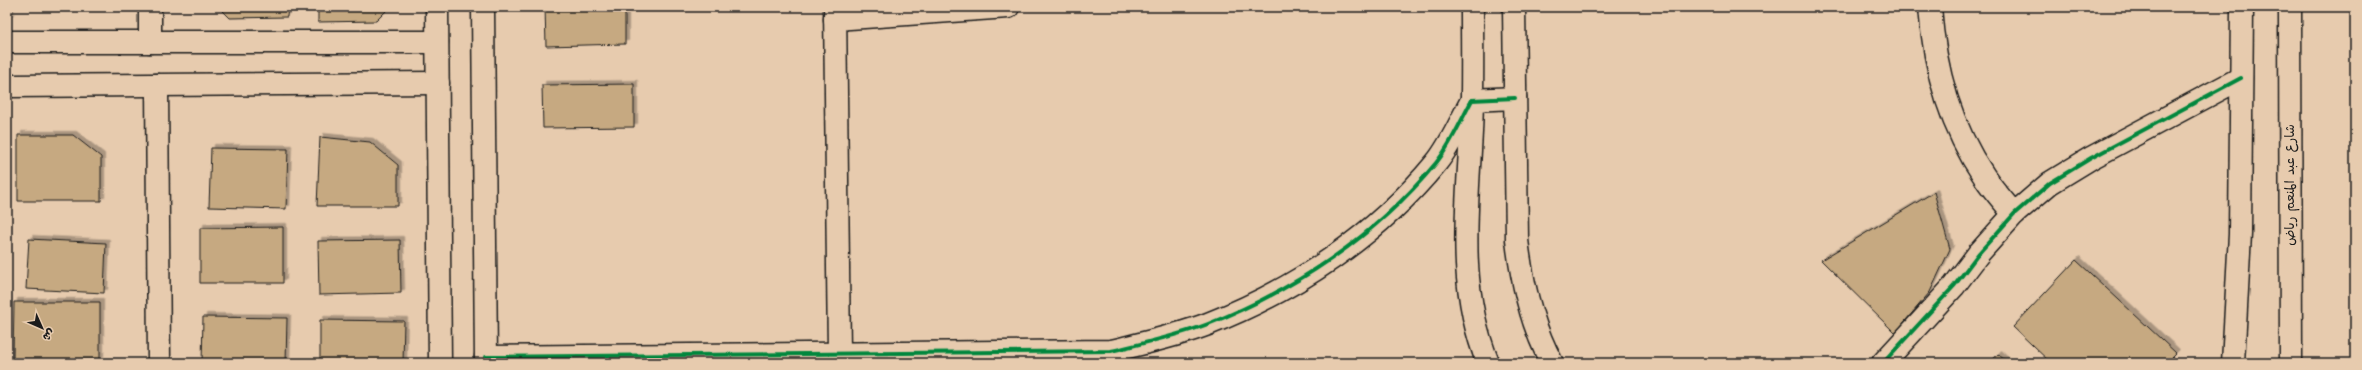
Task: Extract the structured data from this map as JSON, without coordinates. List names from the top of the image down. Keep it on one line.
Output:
{"streets":{"street":["شارع عبد المنعم رياض"]},"north":"bottom right"}
